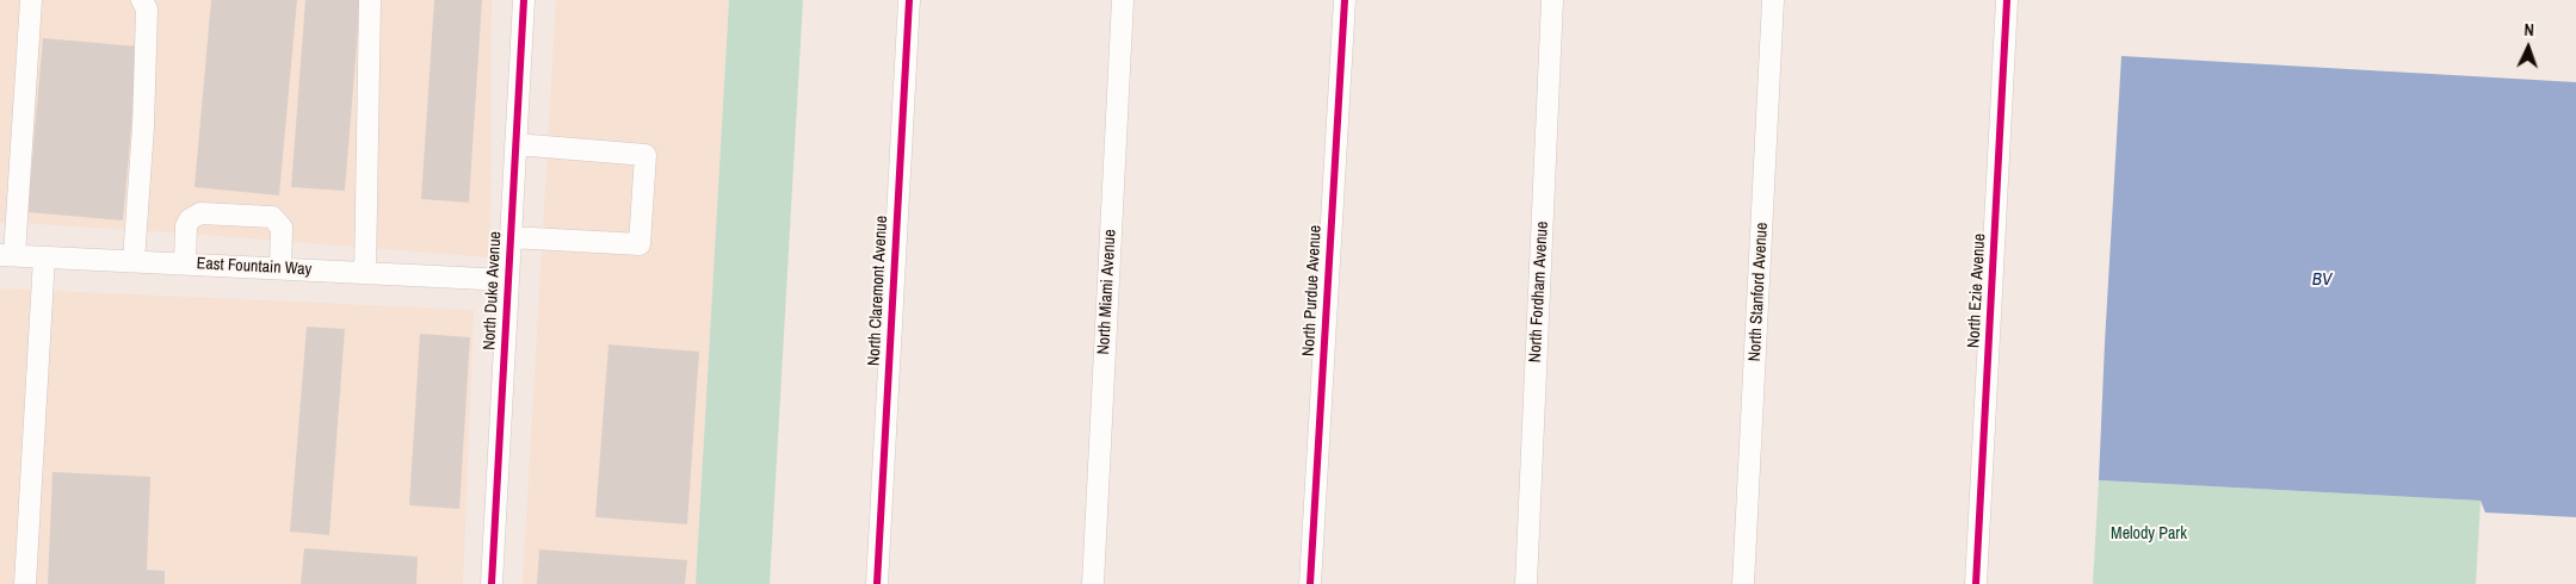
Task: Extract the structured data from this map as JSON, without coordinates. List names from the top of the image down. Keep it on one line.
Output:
{"streets":{"street":["East Fountain Way","North Duke Avenue","North Claremont Avenue","North Purdue Avenue","North Ezie Avenue","North Miami Avenue","North Fordham Avenue","North Stanford Avenue"]},"crossings":[["East Fountain Way","North Duke Avenue"]],"water":["BV"],"parks":["Melody Park"],"north":"top"}
